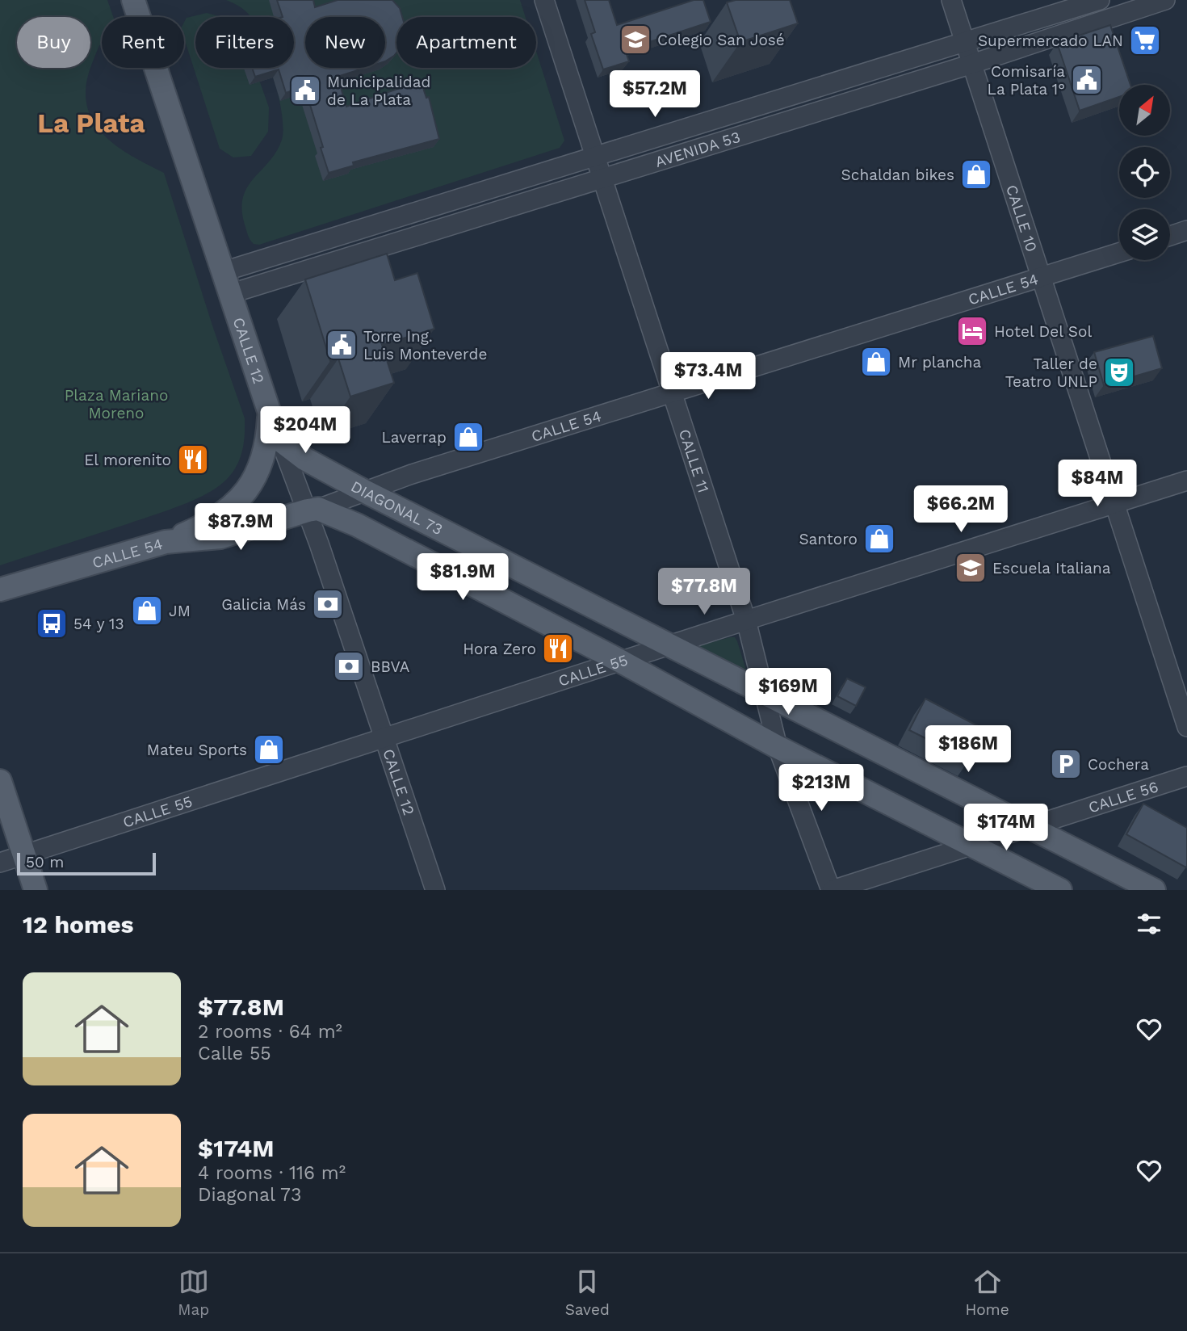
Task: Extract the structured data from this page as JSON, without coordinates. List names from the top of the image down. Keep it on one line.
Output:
{"streets":{"main road":["CALLE 54","CALLE 12","DIAGONAL 73"],"street":["AVENIDA 53","CALLE 10","CALLE 11","CALLE 55","CALLE 56"]},"crossings":[["AVENIDA 53","CALLE 10"],["AVENIDA 53","CALLE 12"],["AVENIDA 53","CALLE 11"],["CALLE 10","CALLE 54"],["CALLE 10","CALLE 55"],["CALLE 54","CALLE 12"],["CALLE 54","CALLE 11"],["CALLE 54","DIAGONAL 73"],["CALLE 12","DIAGONAL 73"],["CALLE 12","CALLE 55"],["CALLE 11","DIAGONAL 73"],["CALLE 11","CALLE 55"],["CALLE 11","CALLE 56"],["DIAGONAL 73","CALLE 55"],["DIAGONAL 73","CALLE 56"]],"districts":["La Plata"],"parks":["Plaza Mariano Moreno"],"places":{"school or university":["Colegio San José","Escuela Italiana"],"supermarket":["Supermercado LAN"],"public building":["Comisaría La Plata 1°","Municipalidad de La Plata","Torre Ing. Luis Monteverde"],"shop":["Schaldan bikes","Mr plancha","Laverrap","Santoro","JM","Mateu Sports"],"hotel":["Hotel Del Sol"],"theatre":["Taller de Teatro UNLP"],"restaurant":["El morenito","Hora Zero"],"bank":["Galicia Más","BBVA"],"bus stop":["54 y 13"],"parking":["Cochera"]},"scale_bar":"50 m","north":"top right","page":{"chip":["Buy","Rent","Filters","New","Apartment"],"price":["$57.2M","$73.4M","$204M","$84M","$66.2M","$87.9M","$81.9M","$77.8M","$169M","$186M","$213M","$174M"],"scale":"50 m","heading":"12 homes","list":[{"name":"$77.8M","note":"2 rooms · 64 m² · Calle 55"},{"name":"$174M","note":"4 rooms · 116 m² · Diagonal 73"}],"tabs":["Map","Saved","Home"]}}
